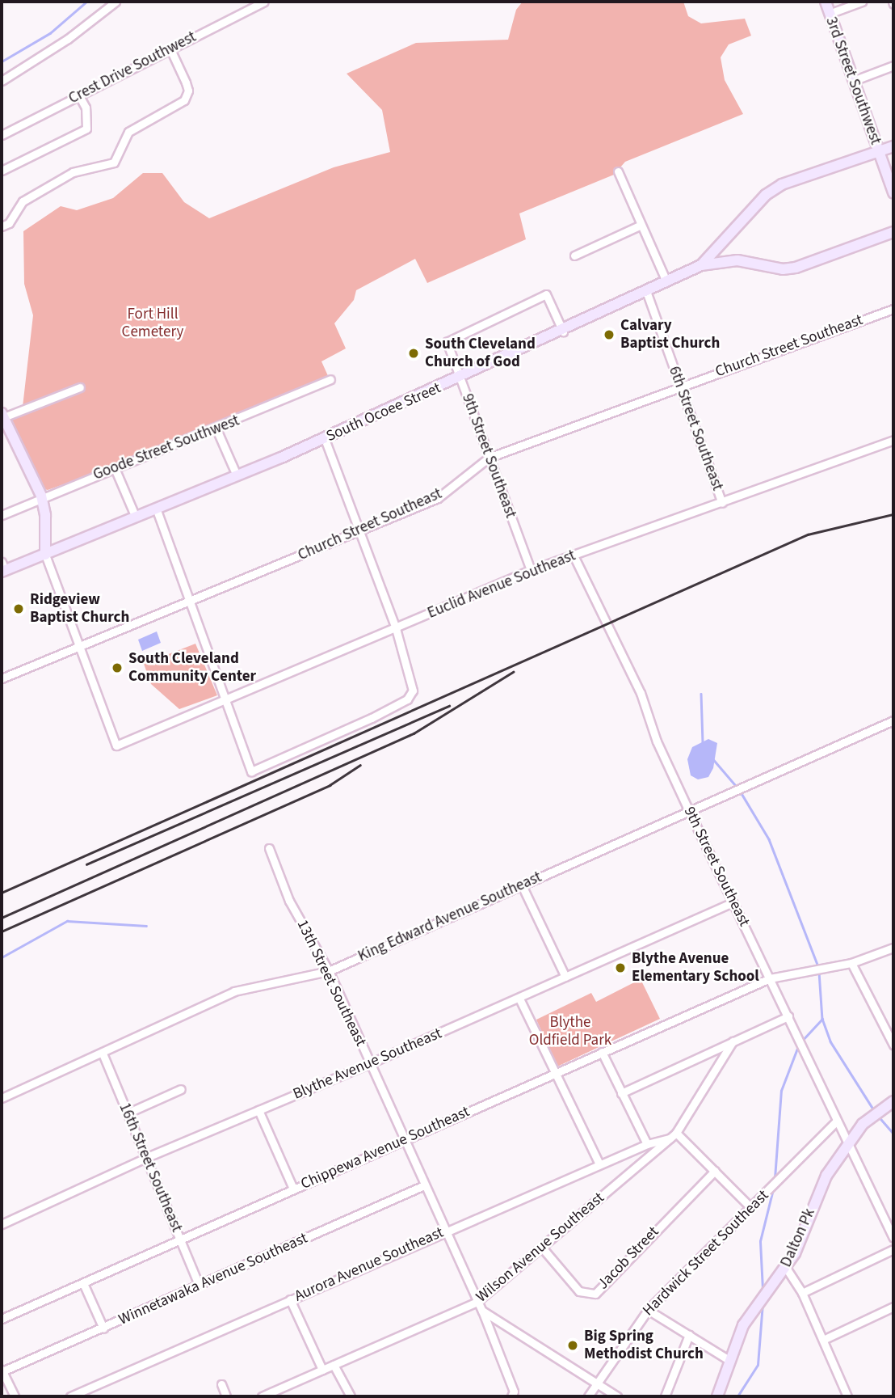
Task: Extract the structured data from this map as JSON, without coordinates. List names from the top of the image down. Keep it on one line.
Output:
{"streets":{"street":["Crest Drive Southwest","3rd Street Southwest","Church Street Southeast","South Ocoee Street","6th Street Southeast","Goode Street Southwest","9th Street Southeast","Euclid Avenue Southeast","King Edward Avenue Southeast","13th Street Southeast","Blythe Avenue Southeast","Chippewa Avenue Southeast","16th Street Southeast","Dalton Pk","Wilson Avenue Southeast","Hardwick Street Southeast","Jacob Street","Aurora Avenue Southeast","Winnetawaka Avenue Southeast"]},"crossings":[["Church Street Southeast","6th Street Southeast"],["Church Street Southeast","9th Street Southeast"],["Church Street Southeast","Euclid Avenue Southeast"],["South Ocoee Street","6th Street Southeast"],["South Ocoee Street","9th Street Southeast"],["6th Street Southeast","Euclid Avenue Southeast"],["9th Street Southeast","Euclid Avenue Southeast"],["9th Street Southeast","King Edward Avenue Southeast"],["9th Street Southeast","Blythe Avenue Southeast"],["9th Street Southeast","Chippewa Avenue Southeast"],["9th Street Southeast","Dalton Pk"],["9th Street Southeast","Hardwick Street Southeast"],["King Edward Avenue Southeast","13th Street Southeast"],["King Edward Avenue Southeast","16th Street Southeast"],["13th Street Southeast","Blythe Avenue Southeast"],["13th Street Southeast","Chippewa Avenue Southeast"],["13th Street Southeast","Wilson Avenue Southeast"],["13th Street Southeast","Aurora Avenue Southeast"],["13th Street Southeast","Winnetawaka Avenue Southeast"],["Blythe Avenue Southeast","16th Street Southeast"],["Chippewa Avenue Southeast","16th Street Southeast"],["16th Street Southeast","Winnetawaka Avenue Southeast"],["Wilson Avenue Southeast","Jacob Street"],["Wilson Avenue Southeast","Aurora Avenue Southeast"]],"parks":["Fort Hill Cemetery","Blythe Oldfield Park"],"places":["Calvary Baptist Church","South Cleveland Church of God","Ridgeview Baptist Church","South Cleveland Community Center","Blythe Avenue Elementary School","Big Spring Methodist Church"]}
